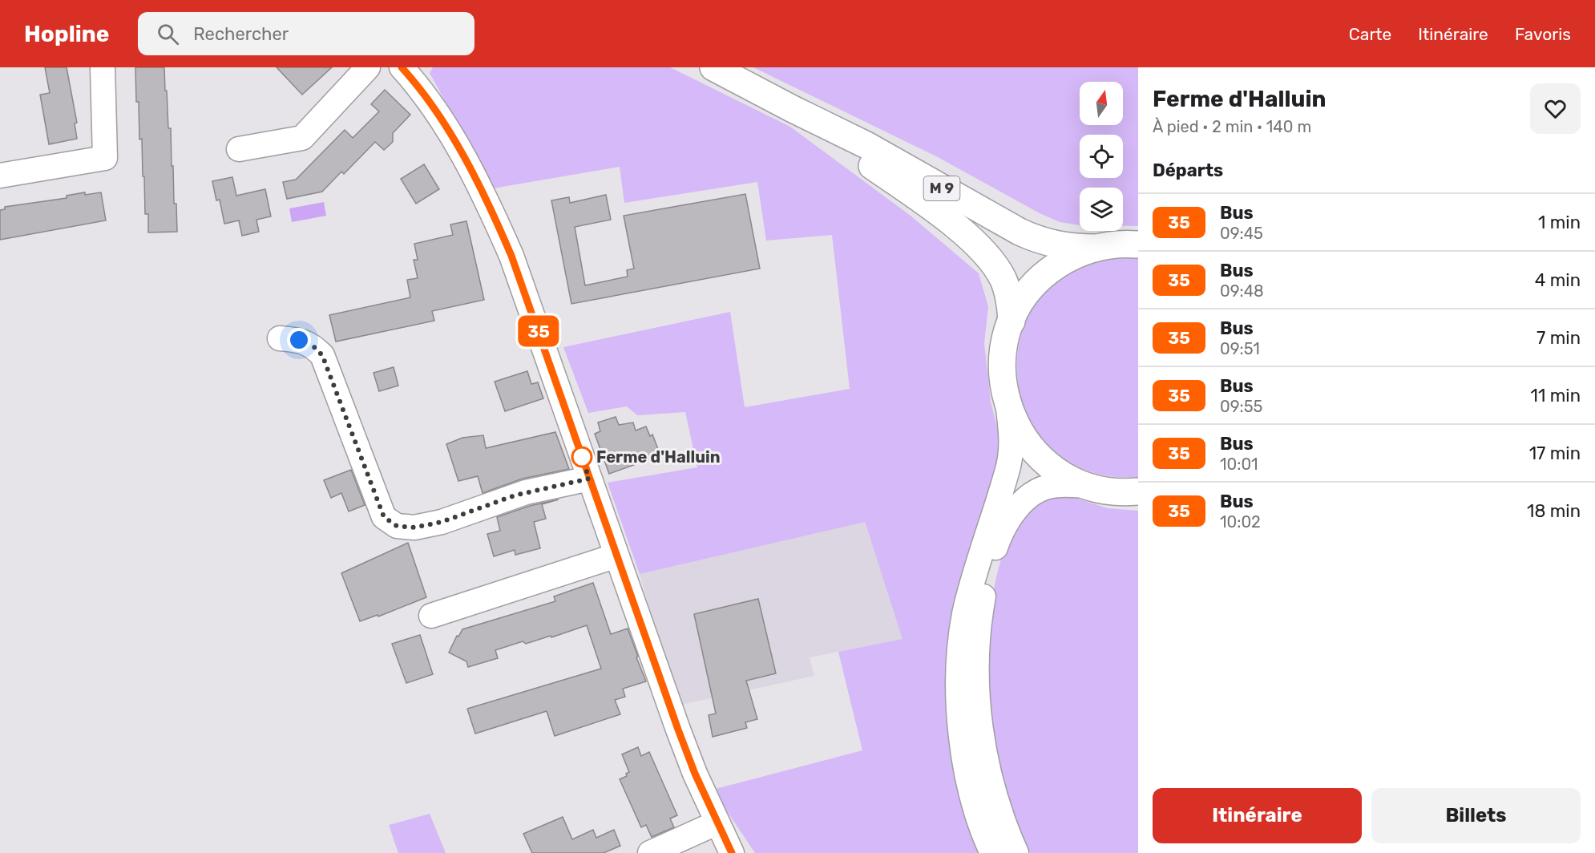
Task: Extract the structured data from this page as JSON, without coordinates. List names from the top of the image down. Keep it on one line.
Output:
{"streets":{"highway":["M 9"]},"places":["Ferme d'Halluin"],"lines":["bus line 35"],"north":"top","page":{"header":"Hopline","search":"Rechercher","nav":["Carte","Itinéraire","Favoris"],"on_map":"35","heading":[["Ferme d'Halluin","À pied · 2 min · 140 m"],"Départs"],"list":[{"mark":"35","name":"Bus","note":"09:45","value":"1 min"},{"mark":"35","name":"Bus","note":"09:48","value":"4 min"},{"mark":"35","name":"Bus","note":"09:51","value":"7 min"},{"mark":"35","name":"Bus","note":"09:55","value":"11 min"},{"mark":"35","name":"Bus","note":"10:01","value":"17 min"},{"mark":"35","name":"Bus","note":"10:02","value":"18 min"}],"buttons":["Itinéraire","Billets"]}}
